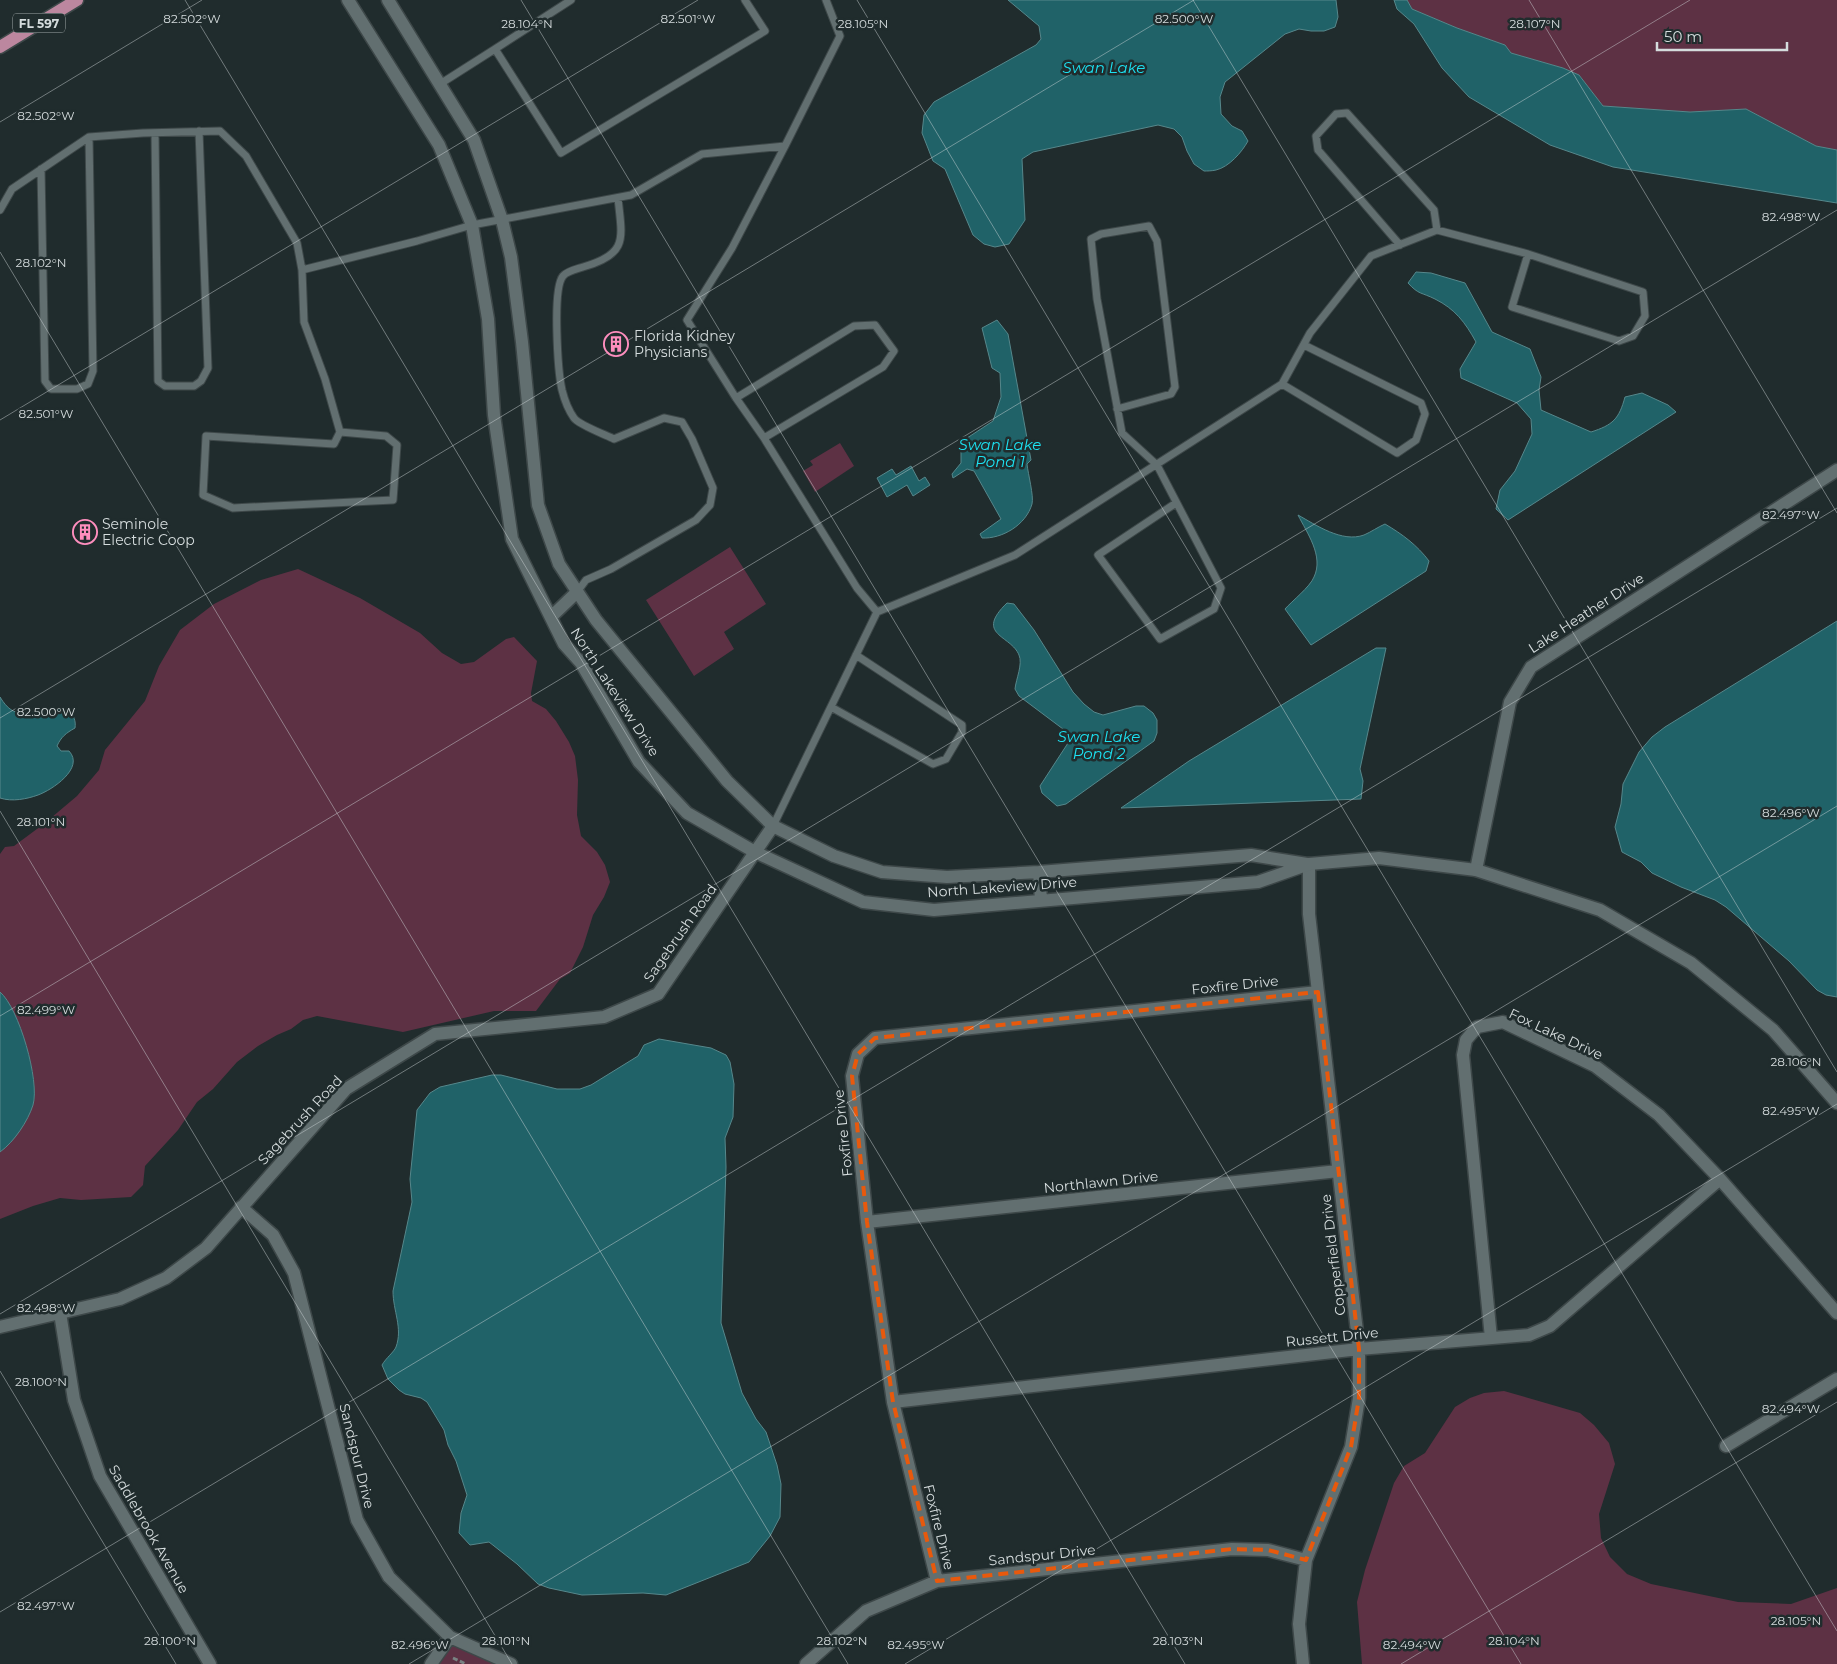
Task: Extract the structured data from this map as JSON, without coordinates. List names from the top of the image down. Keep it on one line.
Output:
{"streets":{"main road":["FL 597"],"street":["Lake Heather Drive","North Lakeview Drive","Sagebrush Road","Foxfire Drive","Fox Lake Drive","Northlawn Drive","Copperfield Drive","Russett Drive","Sandspur Drive","Saddlebrook Avenue"]},"crossings":[["Lake Heather Drive","North Lakeview Drive"],["North Lakeview Drive","Sagebrush Road"],["North Lakeview Drive","Copperfield Drive"],["Sagebrush Road","Sandspur Drive"],["Sagebrush Road","Saddlebrook Avenue"],["Foxfire Drive","Northlawn Drive"],["Foxfire Drive","Copperfield Drive"],["Foxfire Drive","Russett Drive"],["Foxfire Drive","Sandspur Drive"],["Fox Lake Drive","Russett Drive"],["Northlawn Drive","Copperfield Drive"],["Copperfield Drive","Russett Drive"],["Copperfield Drive","Sandspur Drive"]],"water":["Swan Lake","Swan Lake Pond 1","Swan Lake Pond 2"],"places":{"building":["Florida Kidney Physicians","Seminole Electric Coop"]},"scale_bar":"50 m","coordinates":["82.502°W","82.501°W","82.500°W","28.104°N","28.105°N","28.107°N","82.498°W","28.102°N","82.497°W","82.496°W","28.101°N","82.499°W","28.106°N","82.495°W","28.100°N","82.494°W","28.103°N"]}
